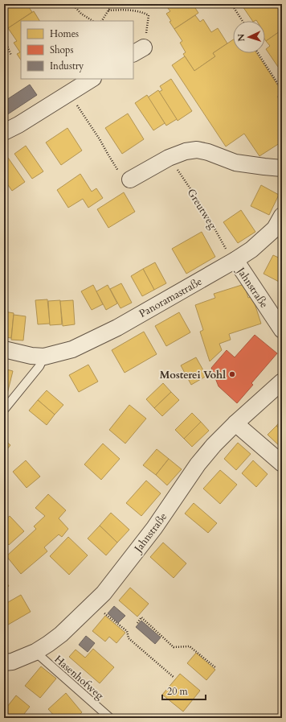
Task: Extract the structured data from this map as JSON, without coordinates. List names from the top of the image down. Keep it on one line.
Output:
{"streets":{"street":["Jahnstraße","Panoramastraße"],"lane":["Hasenhofweg"],"path":["Greutweg"]},"crossings":[["Greutweg","Jahnstraße"],["Greutweg","Panoramastraße"],["Jahnstraße","Panoramastraße"],["Jahnstraße","Hasenhofweg"]],"places":["Mosterei Vohl"],"legend":["Homes","Shops","Industry"],"scale_bar":"20 m","north":"left"}
